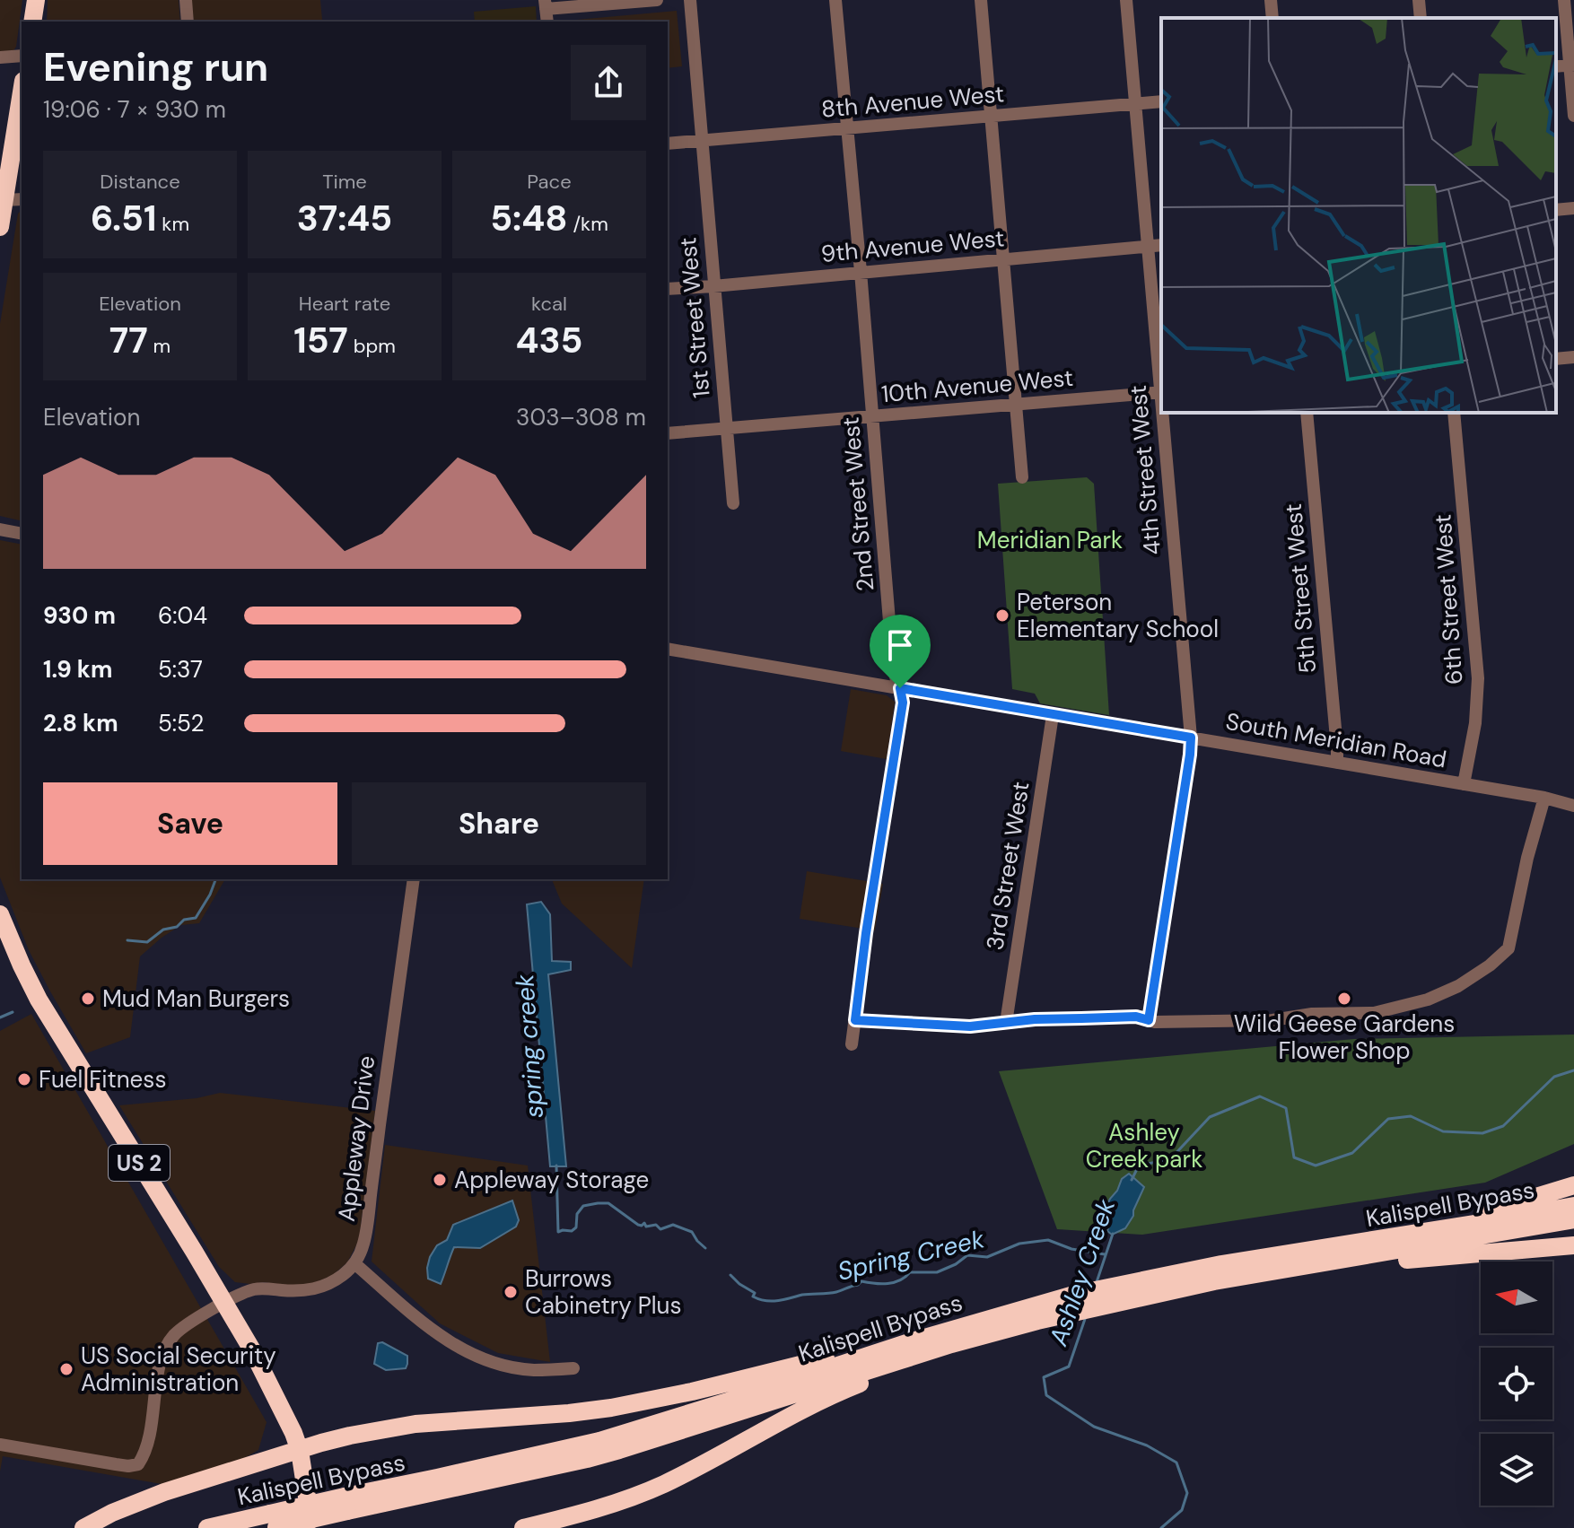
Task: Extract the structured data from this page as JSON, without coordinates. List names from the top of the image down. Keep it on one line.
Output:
{"streets":{"highway":["US 2","Kalispell Bypass"],"street":["8th Avenue West","9th Avenue West","1st Street West","10th Avenue West","4th Street West","2nd Street West","5th Street West","6th Street West","South Meridian Road","3rd Street West","Appleway Drive"]},"crossings":[["8th Avenue West","1st Street West"],["8th Avenue West","4th Street West"],["8th Avenue West","2nd Street West"],["9th Avenue West","1st Street West"],["9th Avenue West","4th Street West"],["9th Avenue West","2nd Street West"],["1st Street West","10th Avenue West"],["10th Avenue West","2nd Street West"],["4th Street West","South Meridian Road"],["2nd Street West","South Meridian Road"],["5th Street West","South Meridian Road"],["6th Street West","South Meridian Road"],["South Meridian Road","3rd Street West"]],"water":["spring creek","Spring Creek","Ashley Creek"],"parks":["Meridian Park","Ashley Creek park"],"places":["Peterson Elementary School","Mud Man Burgers","Wild Geese Gardens Flower Shop","Fuel Fitness","Appleway Storage","Burrows Cabinetry Plus","US Social Security Administration"],"north":"left","page":{"heading":["Evening run","19:06 · 7 × 930 m"],"stats":[["Distance","6.51 km"],["Time","37:45"],["Pace","5:48 /km"],["Elevation","77 m"],["Heart rate","157 bpm"],["kcal","435"]],"chart":["Elevation","303–308 m"],"list":[{"name":"930 m","note":"6:04"},{"name":"1.9 km","note":"5:37"},{"name":"2.8 km","note":"5:52"}],"buttons":["Save","Share"]}}
